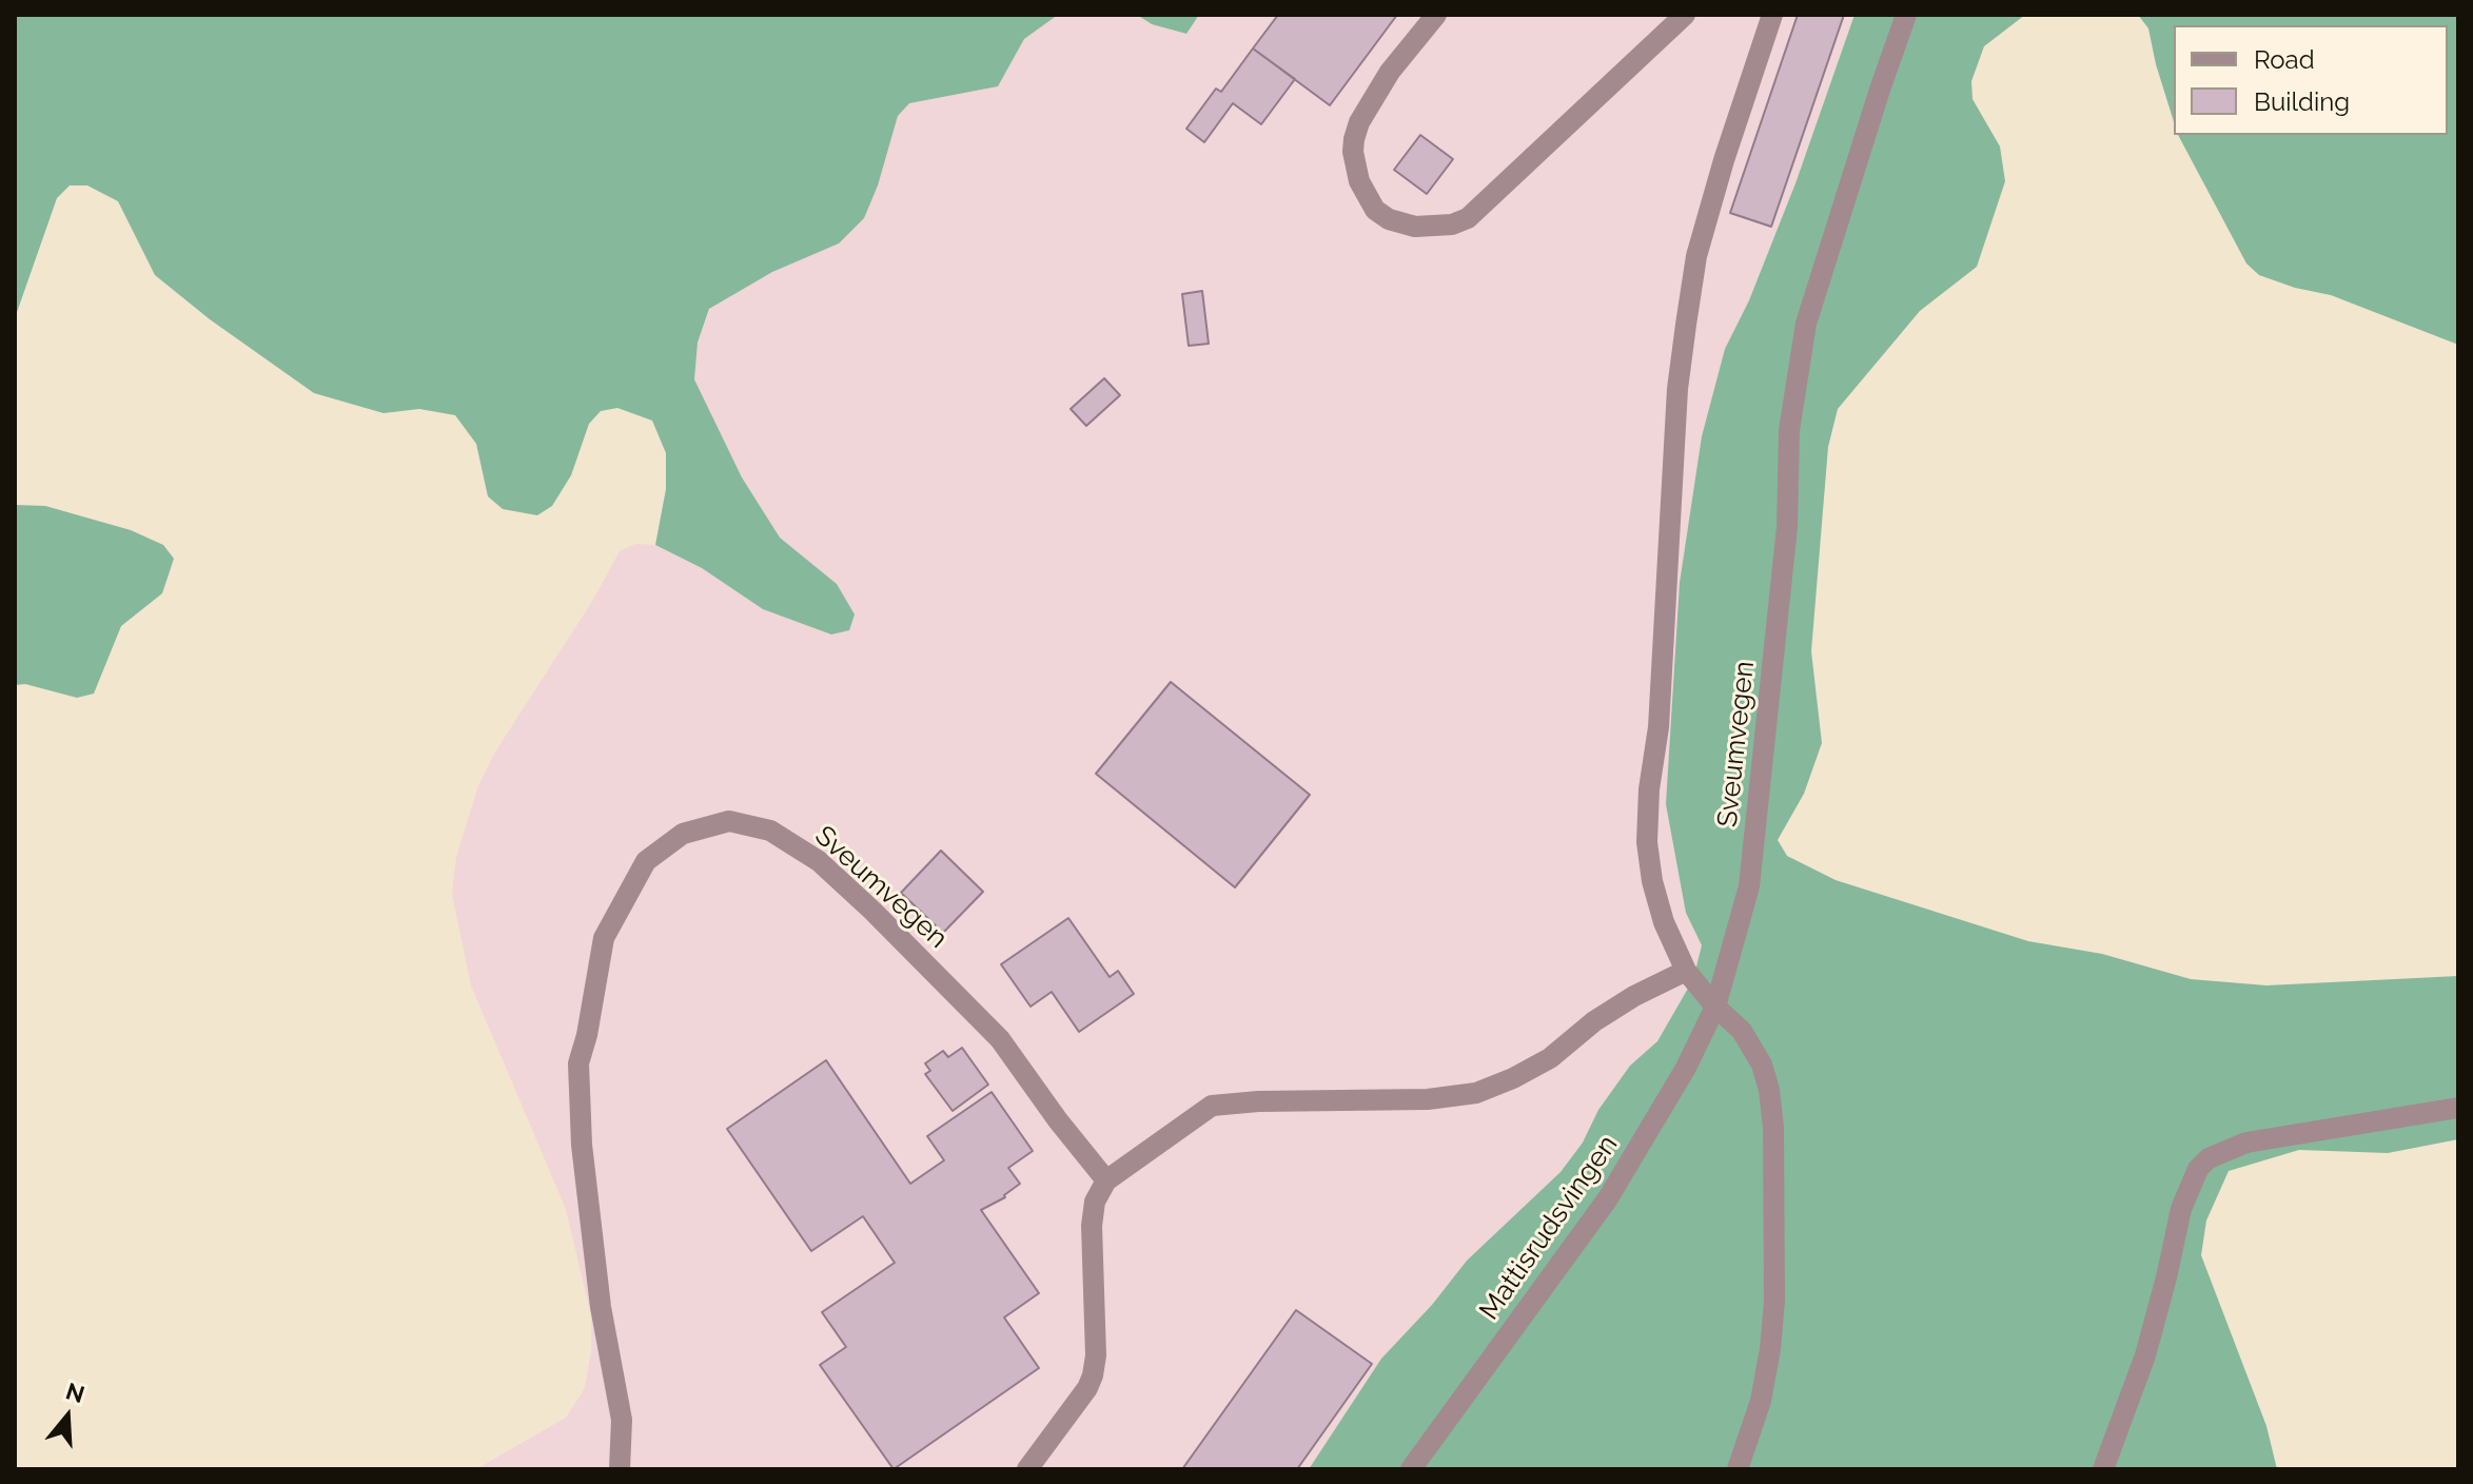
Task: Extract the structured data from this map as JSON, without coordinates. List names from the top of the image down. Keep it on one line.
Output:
{"streets":{"street":["Sveumvegen","Mattisrudsvingen"]},"crossings":[["Sveumvegen","Mattisrudsvingen"]],"legend":["Road","Building"],"north":"top"}
